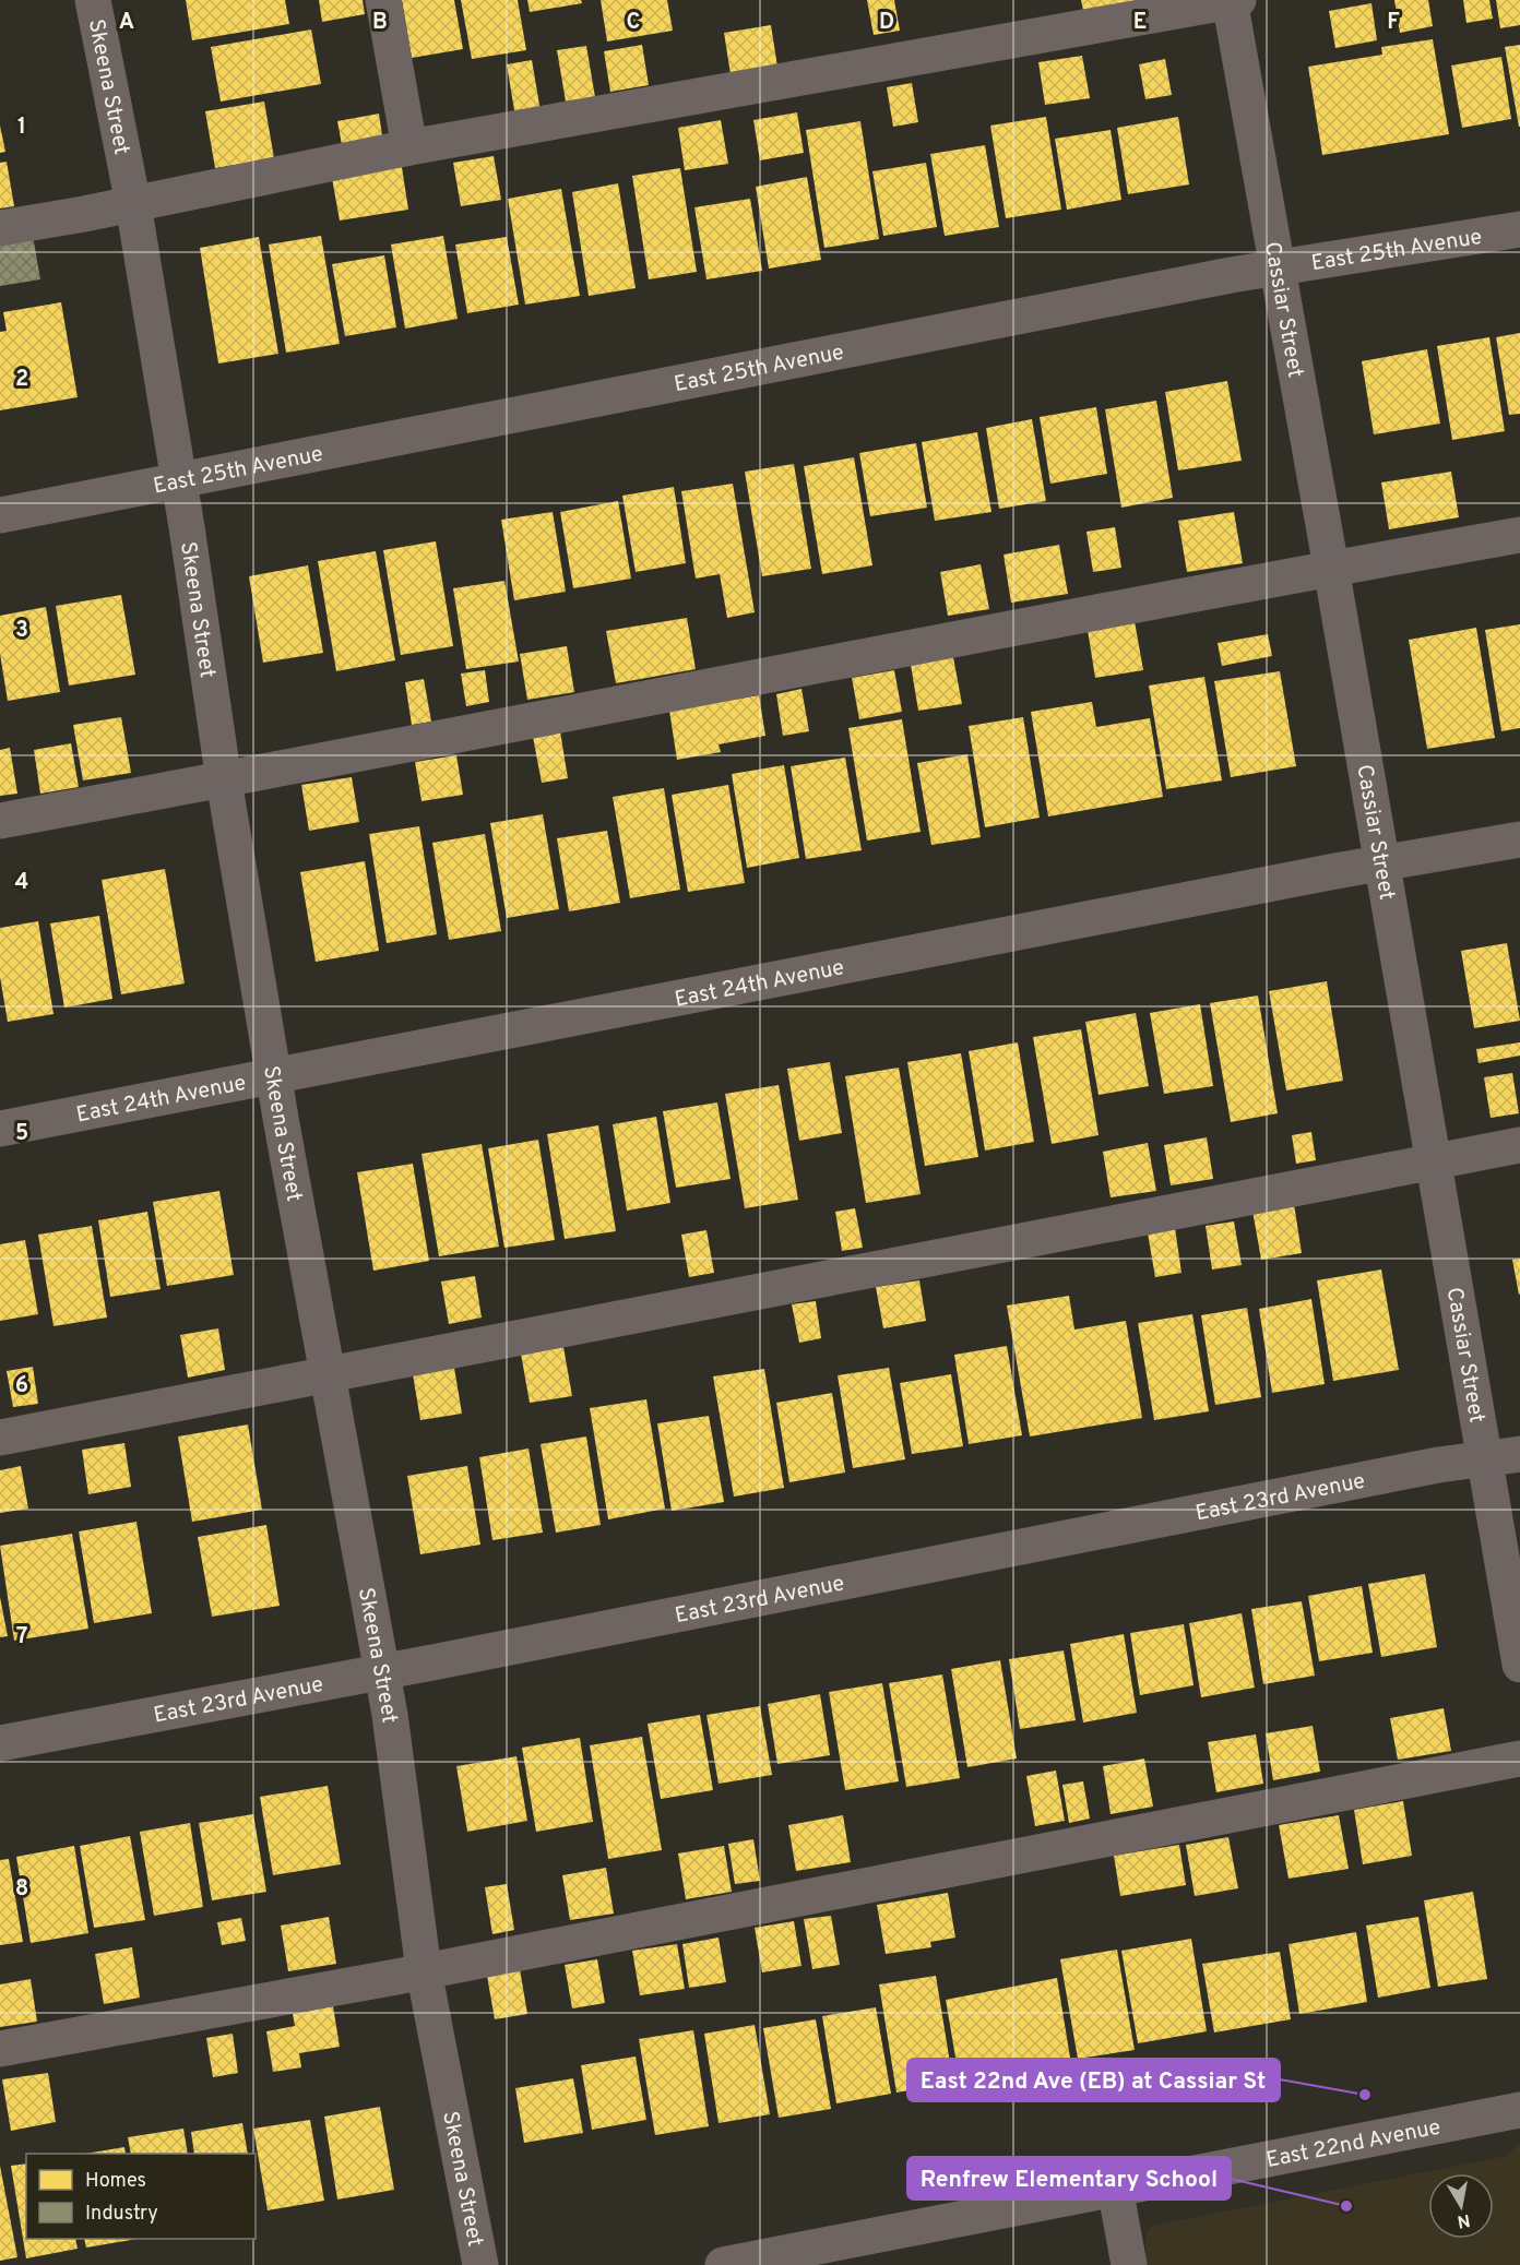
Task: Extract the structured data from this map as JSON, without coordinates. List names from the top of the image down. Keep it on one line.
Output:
{"streets":{"street":["Skeena Street","East 25th Avenue","Cassiar Street","East 24th Avenue","East 23rd Avenue","East 22nd Avenue"]},"crossings":[["Skeena Street","East 25th Avenue"],["Skeena Street","East 24th Avenue"],["Skeena Street","East 23rd Avenue"],["East 25th Avenue","Cassiar Street"],["Cassiar Street","East 24th Avenue"],["Cassiar Street","East 23rd Avenue"]],"places":["East 22nd Ave (EB) at Cassiar St","Renfrew Elementary School"],"legend":["Homes","Industry"],"north":"bottom","grid":{"columns":["A","B","C","D","E","F"],"rows":["1","2","3","4","5","6","7","8"]}}
